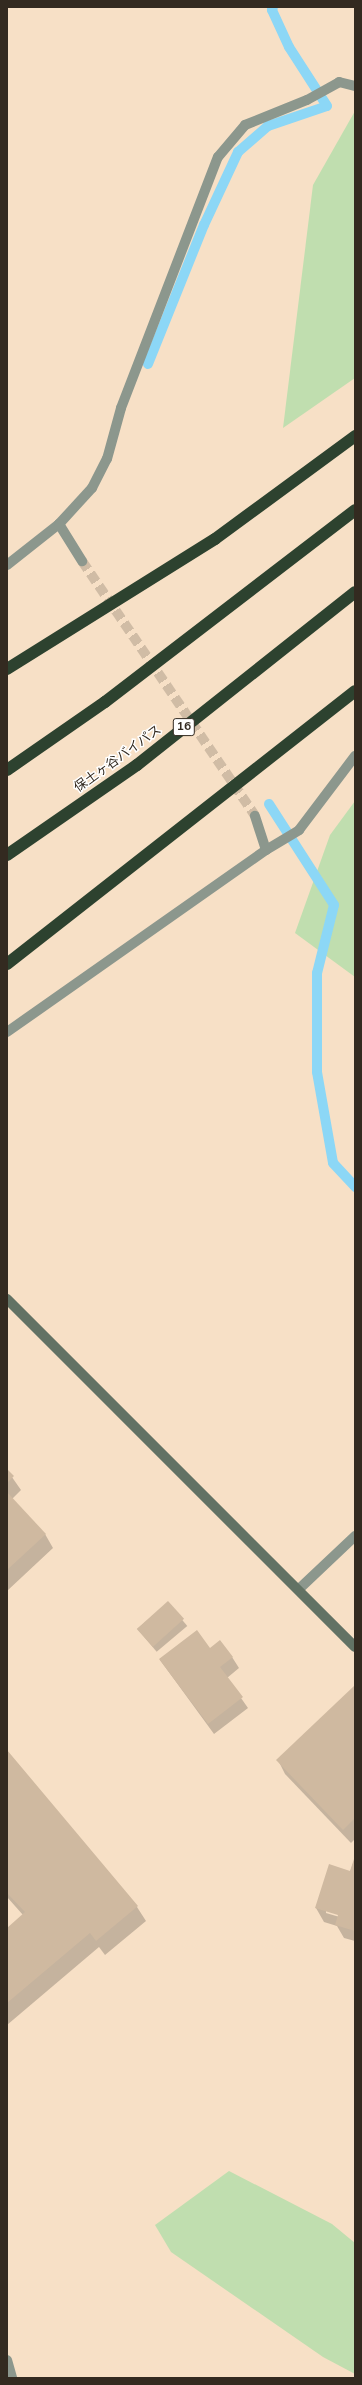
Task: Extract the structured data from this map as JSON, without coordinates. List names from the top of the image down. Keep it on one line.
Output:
{"streets":{"highway":["16","保土ヶ谷バイパス"]}}
